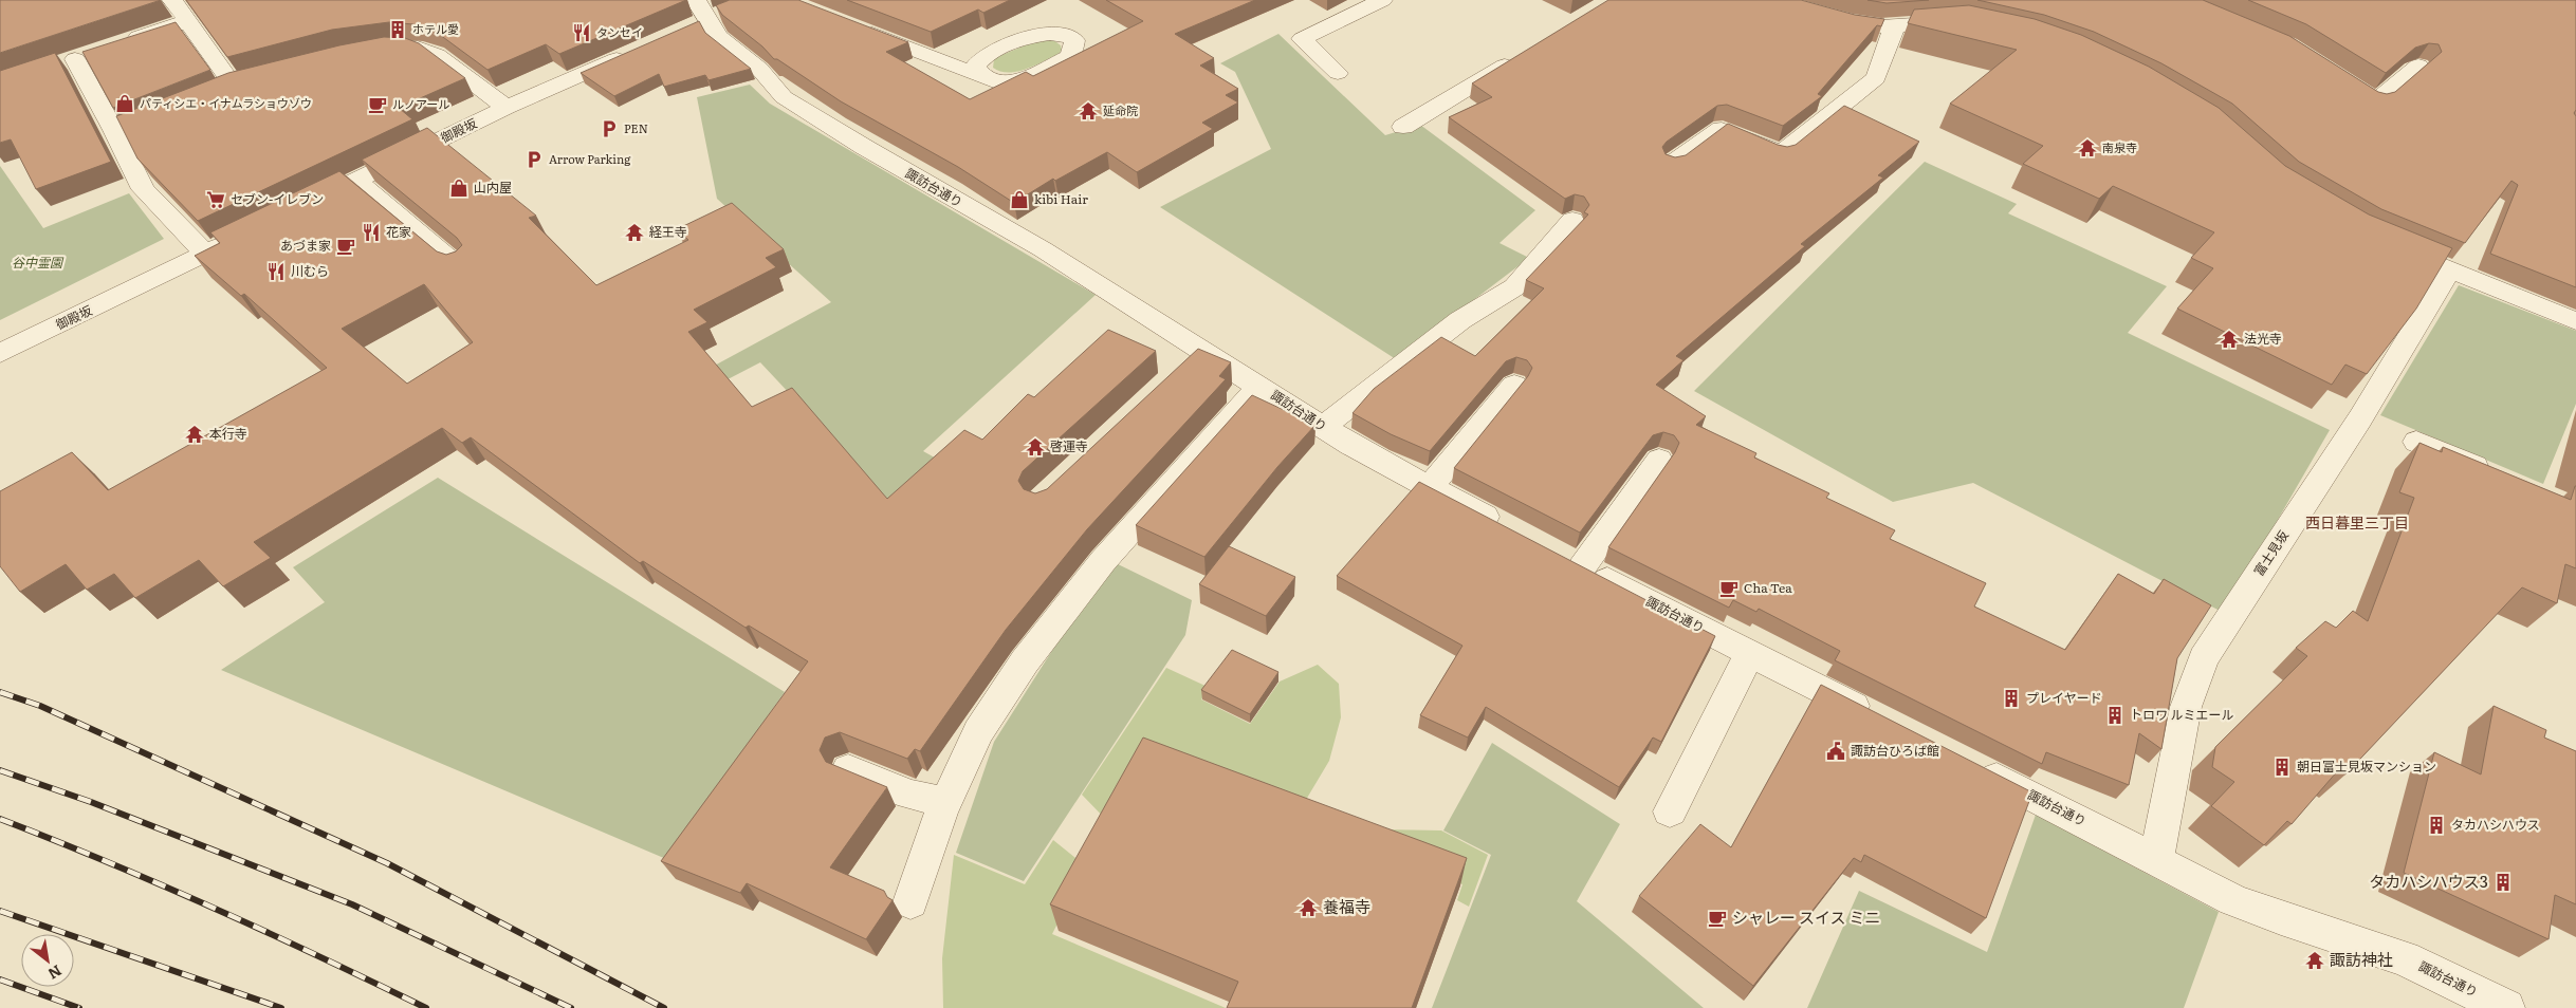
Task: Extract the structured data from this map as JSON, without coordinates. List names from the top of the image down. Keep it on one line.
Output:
{"streets":{"street":["御殿坂","諏訪台通り","富士見坂"]},"crossings":[["諏訪台通り","富士見坂"]],"districts":["西日暮里三丁目"],"parks":["谷中霊園"],"places":{"building":["ホテル愛","プレイヤード","トロワ ルミエール","朝日富士見坂マンション","タカハシハウス","タカハシハウス3"],"restaurant":["タンセイ","花家","川むら"],"shop":["パティシエ・イナムラショウゾウ","山内屋","kibi Hair"],"cafe":["ルノアール","あづま家","Cha Tea","シャレー スイス ミニ"],"temple":["延命院","南泉寺","経王寺","法光寺","本行寺","啓運寺","養福寺","諏訪神社"],"parking":["PEN","Arrow Parking"],"supermarket":["セブン-イレブン"],"public building":["諏訪台ひろば館"]},"north":"bottom right"}
